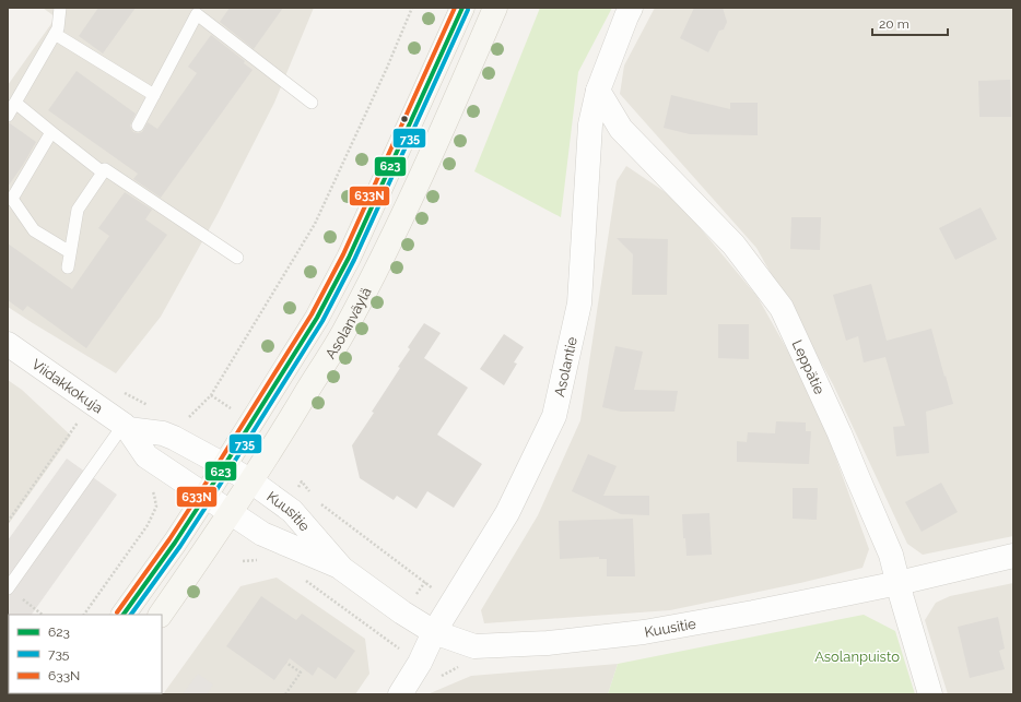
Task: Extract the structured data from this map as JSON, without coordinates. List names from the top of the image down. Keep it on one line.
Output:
{"streets":{"main road":["Asolanväylä"],"street":["Asolantie","Leppätie","Viidakkokuja","Kuusitie"]},"crossings":[["Asolanväylä","Viidakkokuja"],["Asolanväylä","Kuusitie"],["Asolantie","Leppätie"],["Asolantie","Kuusitie"],["Leppätie","Kuusitie"],["Viidakkokuja","Kuusitie"]],"parks":["Asolanpuisto"],"lines":["transit line 623","transit line 633N","transit line 735"],"legend":["623","735","633N"],"scale_bar":"20 m"}
